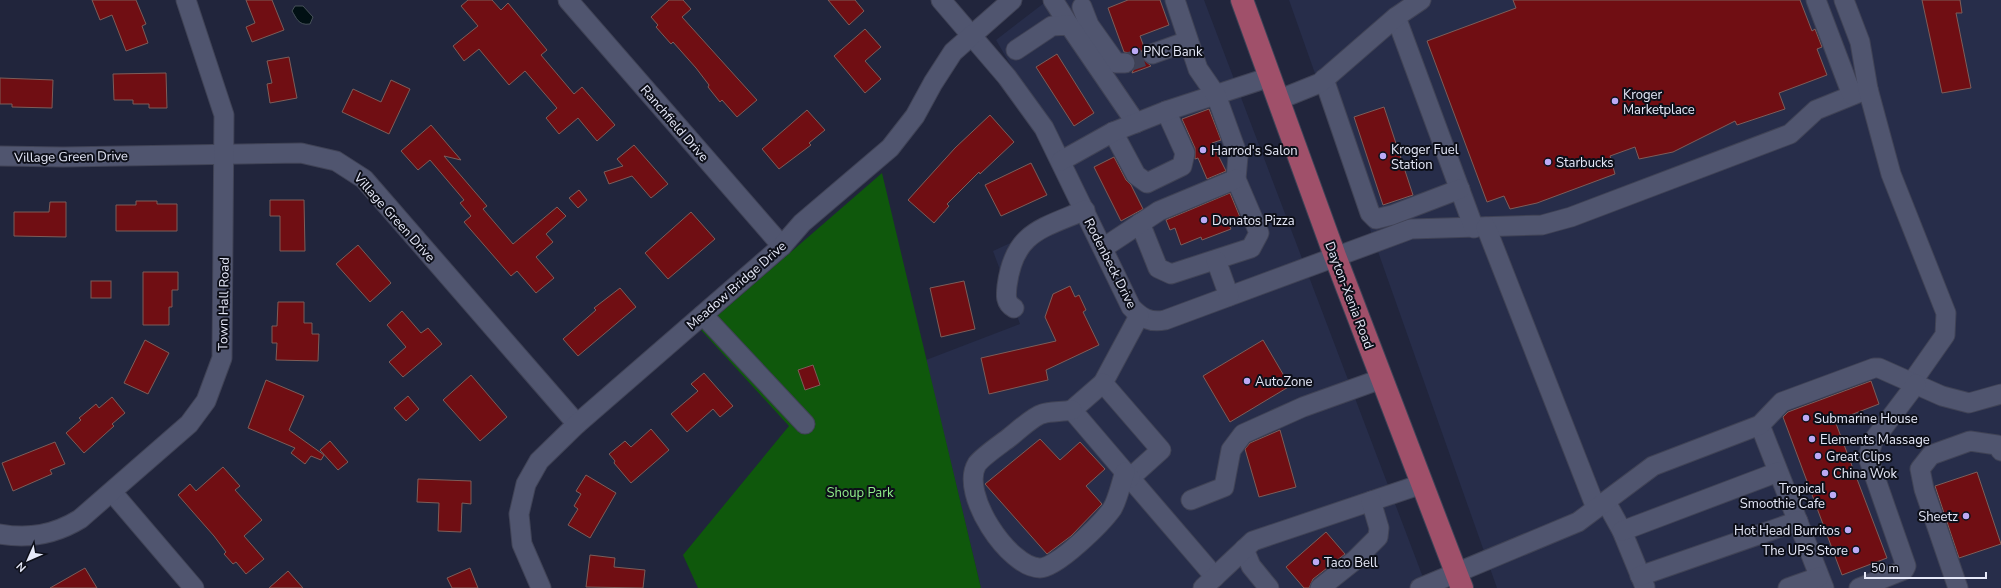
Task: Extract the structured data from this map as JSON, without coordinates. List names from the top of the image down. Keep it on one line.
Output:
{"streets":{"main road":["Dayton-Xenia Road"],"street":["Ranchfield Drive","Village Green Drive","Rodenbeck Drive","Meadow Bridge Drive","Town Hall Road"]},"crossings":[["Ranchfield Drive","Meadow Bridge Drive"],["Village Green Drive","Meadow Bridge Drive"],["Village Green Drive","Town Hall Road"],["Rodenbeck Drive","Meadow Bridge Drive"],["Rodenbeck Drive","Dayton-Xenia Road"]],"parks":["Shoup Park"],"places":["PNC Bank","Kroger Marketplace","Harrod's Salon","Kroger Fuel Station","Starbucks","Donatos Pizza","AutoZone","Submarine House","Elements Massage","Great Clips","China Wok","Tropical Smoothie Cafe","Sheetz","Hot Head Burritos","The UPS Store","Taco Bell"],"scale_bar":"50 m","north":"bottom left"}
